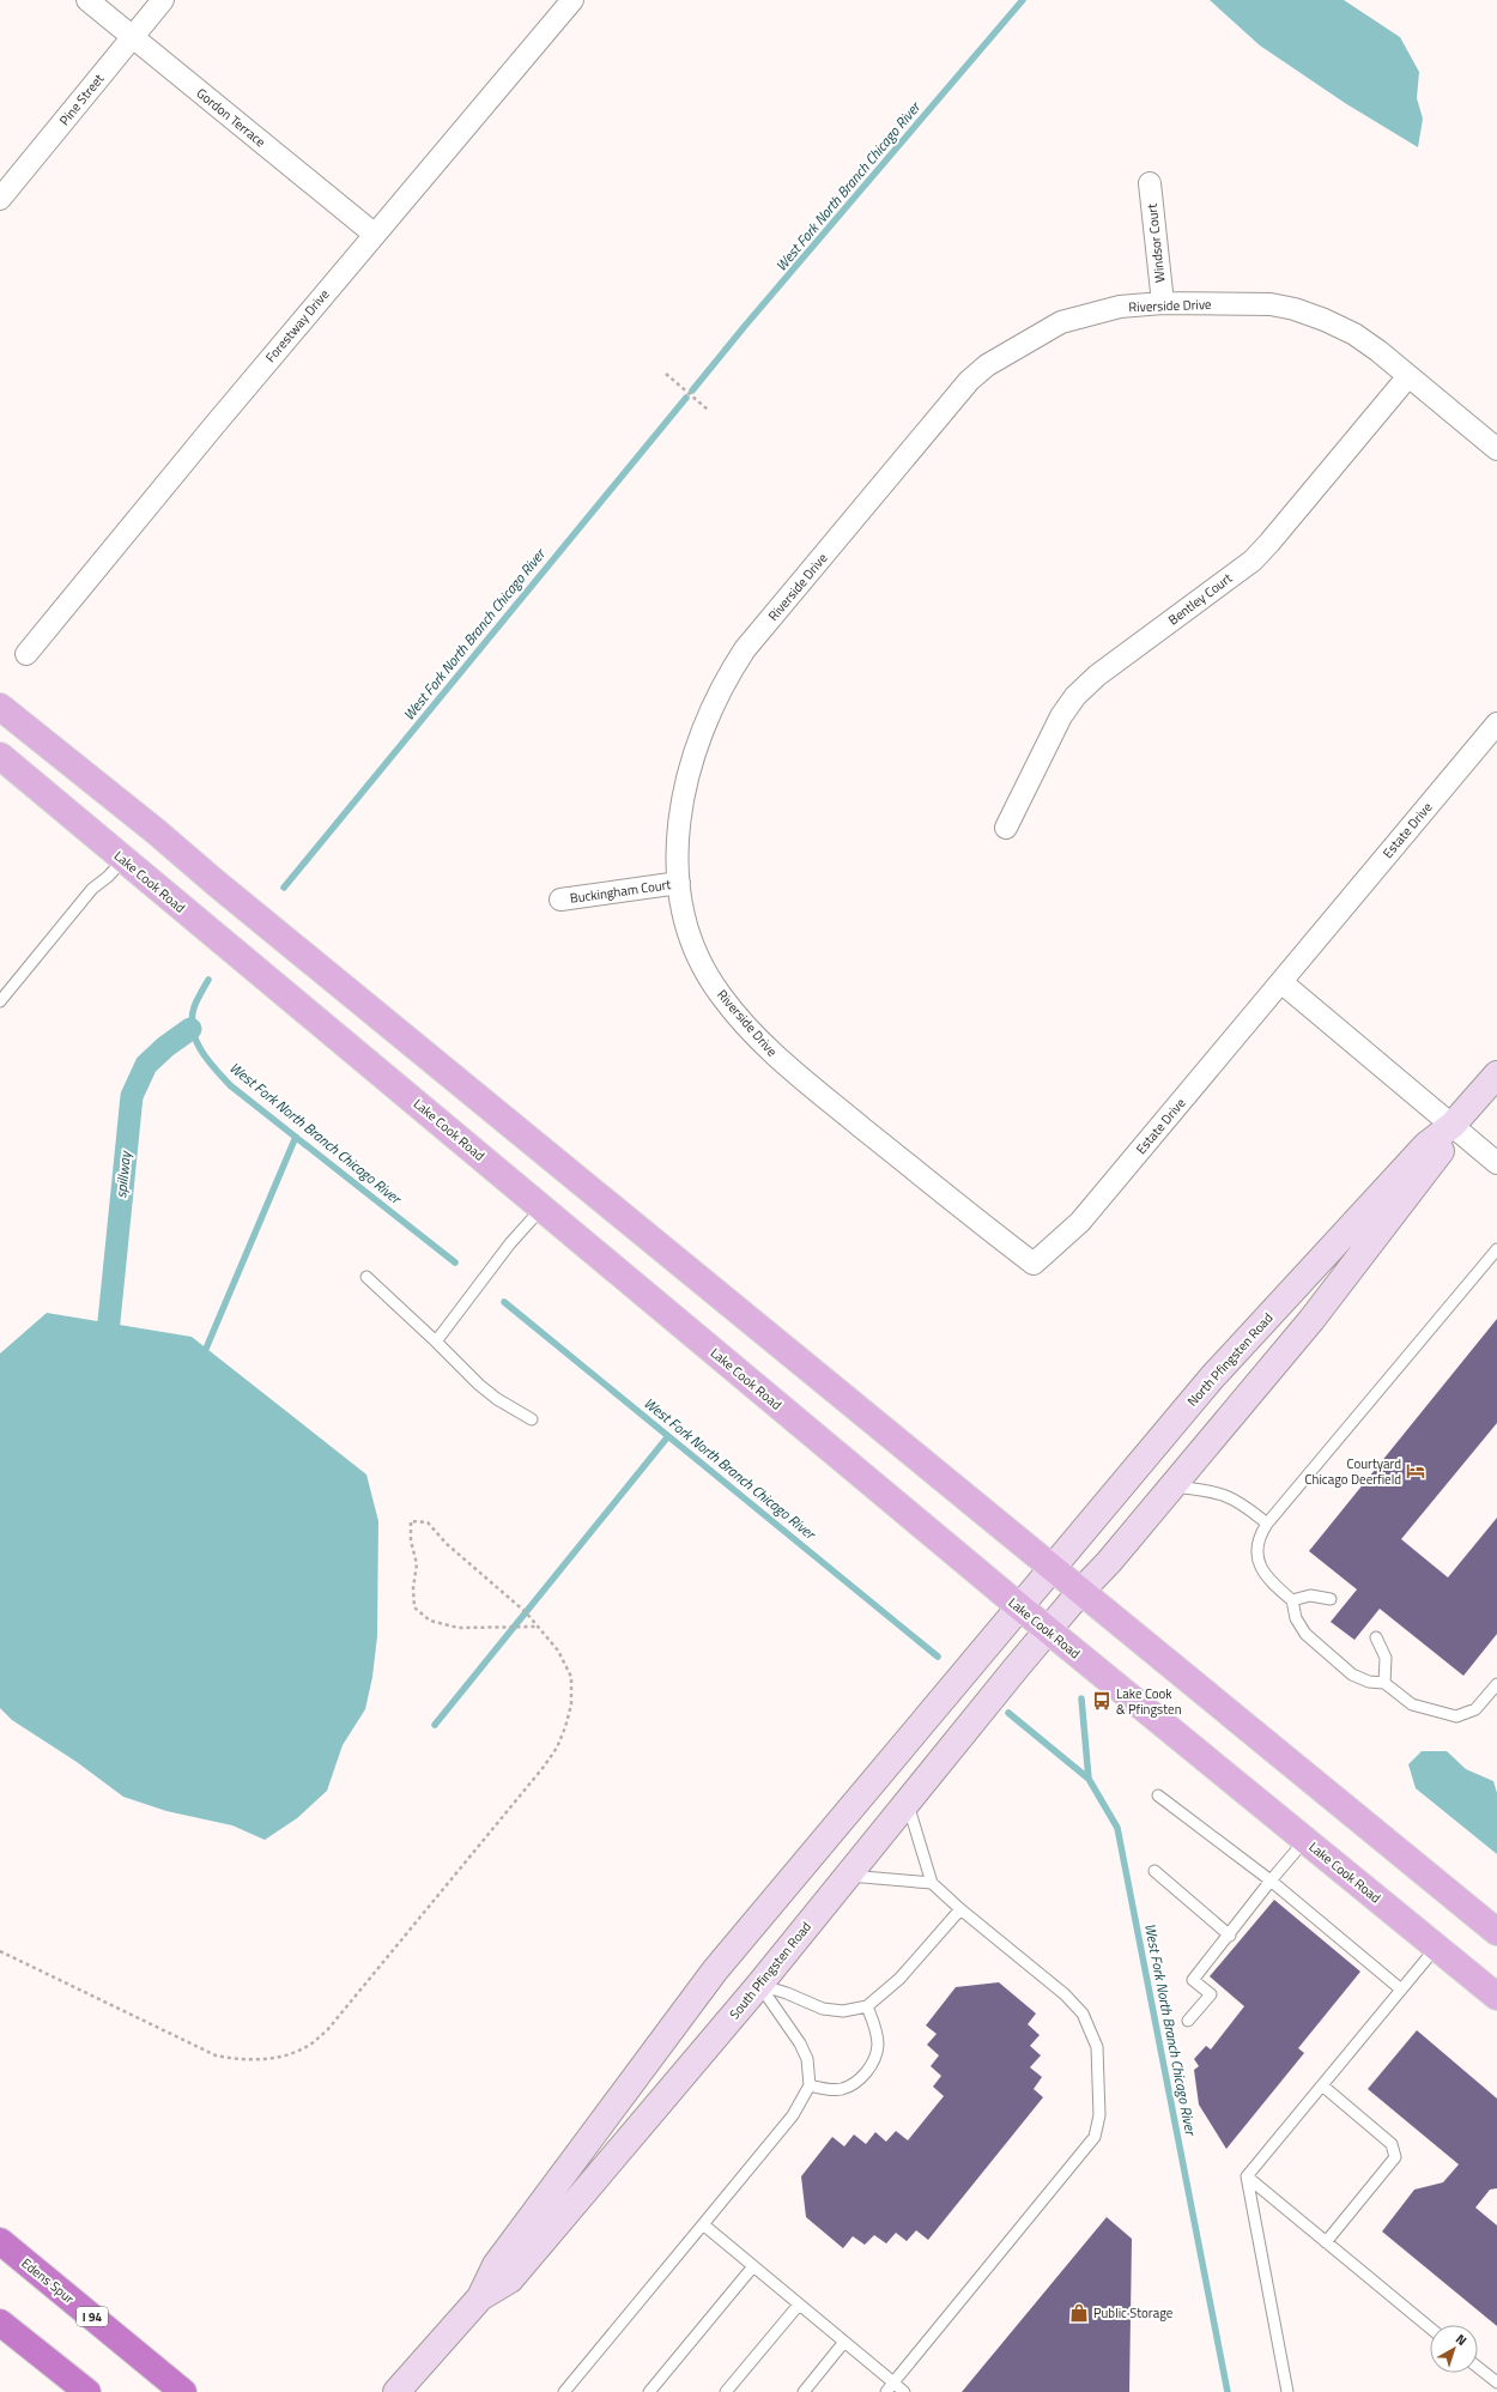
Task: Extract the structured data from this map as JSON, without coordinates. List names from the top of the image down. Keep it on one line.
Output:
{"streets":{"highway":["Edens Spur","I 94"],"main road":["Lake Cook Road","North Pfingsten Road","South Pfingsten Road"],"street":["Pine Street","Gordon Terrace","Windsor Court","Riverside Drive","Forestway Drive","Bentley Court","Estate Drive","Buckingham Court"]},"crossings":[["Pine Street","Gordon Terrace"],["Gordon Terrace","Forestway Drive"],["Windsor Court","Riverside Drive"],["Riverside Drive","Bentley Court"],["Riverside Drive","Estate Drive"],["Riverside Drive","Buckingham Court"],["Lake Cook Road","North Pfingsten Road"],["Lake Cook Road","South Pfingsten Road"],["North Pfingsten Road","South Pfingsten Road"]],"water":["West Fork North Branch Chicago River","spillway"],"places":{"hotel":["Courtyard Chicago Deerfield"],"bus stop":["Lake Cook & Pfingsten"],"shop":["Public Storage"]},"north":"top right"}
